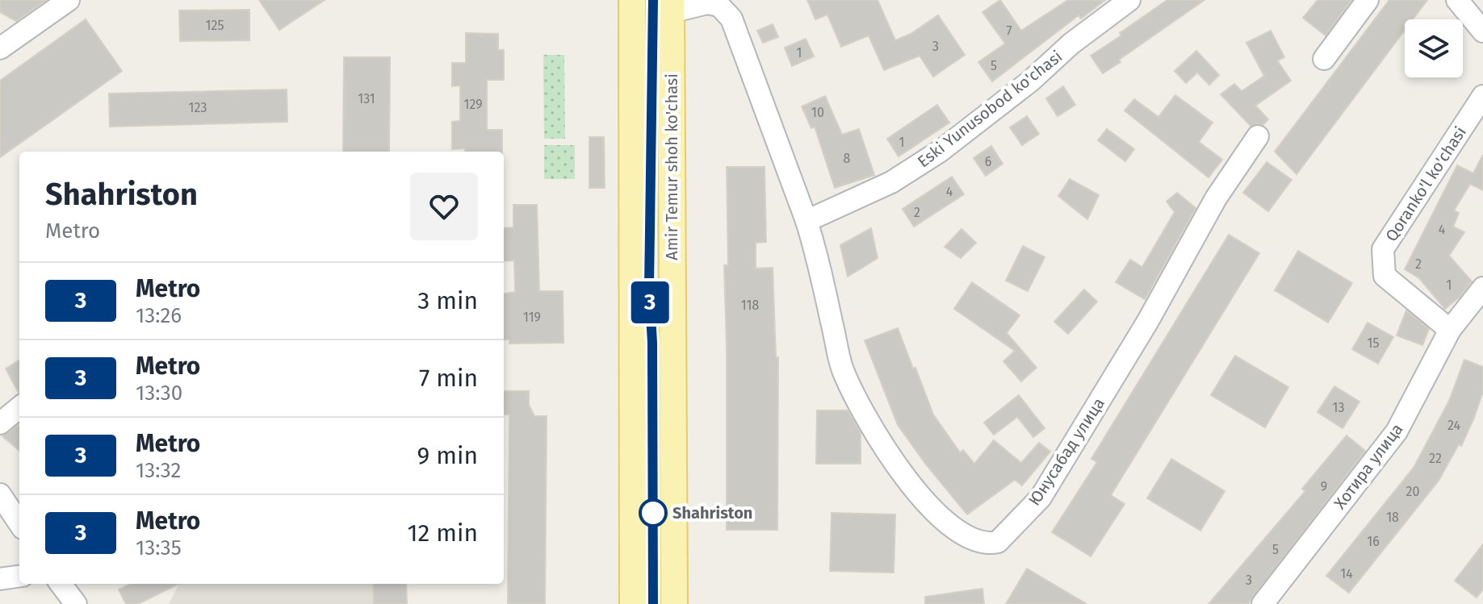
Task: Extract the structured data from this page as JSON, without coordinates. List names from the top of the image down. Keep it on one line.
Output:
{"streets":{"main road":["Amir Temur shoh ko'chasi"],"street":["Eski Yunusobod ko'chasi","Qoranko'l ko'chasi","Юнусабад улица","Хотира улица"]},"crossings":[["Eski Yunusobod ko'chasi","Юнусабад улица"],["Amir Temur shoh ko'chasi","Юнусабад улица"],["Qoranko'l ko'chasi","Хотира улица"]],"places":["Shahriston"],"lines":["metro line 3"],"house_numbers":["125","7","3","1","5","131","129","123","10","1","8","6","4","2","4","2","1","118","119","15","13","24","22","9","20","18","16","5","14","3"],"page":{"on_map":"3","heading":["Shahriston","Metro"],"list":[{"mark":"3","name":"Metro","note":"13:26","value":"3 min"},{"mark":"3","name":"Metro","note":"13:30","value":"7 min"},{"mark":"3","name":"Metro","note":"13:32","value":"9 min"},{"mark":"3","name":"Metro","note":"13:35","value":"12 min"}]}}
